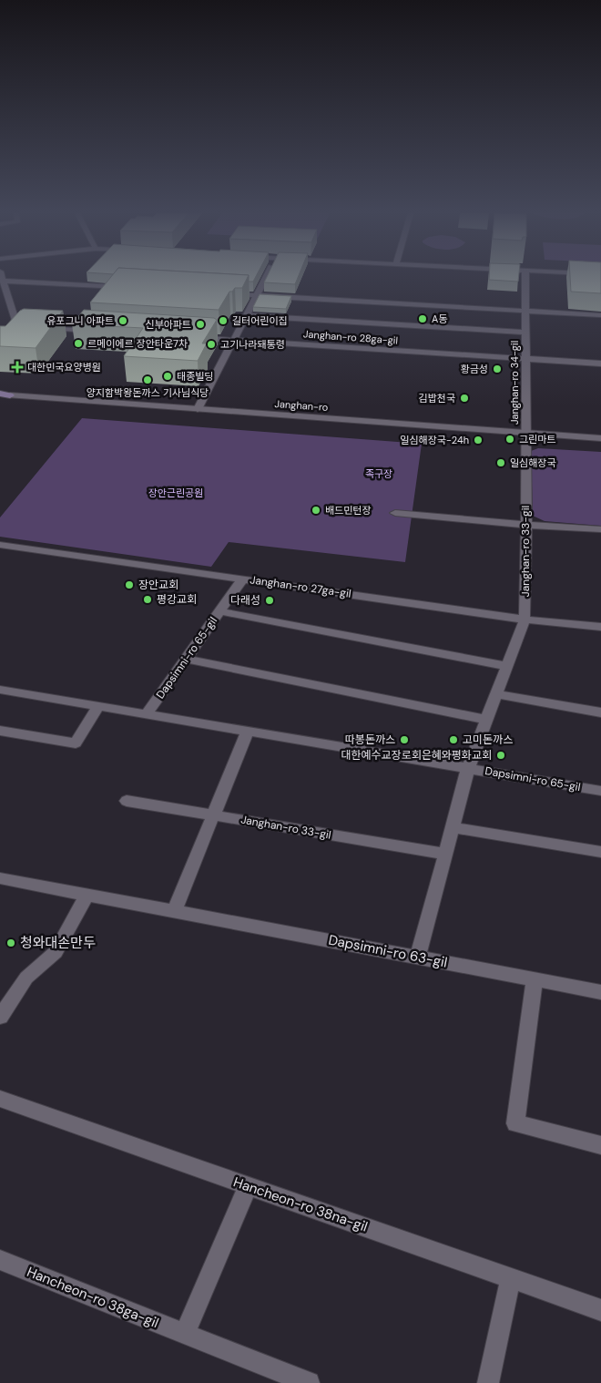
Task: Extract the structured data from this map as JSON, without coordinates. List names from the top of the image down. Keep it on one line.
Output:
{"streets":{"main road":["Janghan-ro"],"street":["Janghan-ro 28ga-gil","Janghan-ro 34-gil","Janghan-ro 33-gil","Janghan-ro 27ga-gil","Dapsimni-ro 65-gil","Dapsimni-ro 63-gil","Hancheon-ro 38na-gil","Hancheon-ro 38ga-gil"]},"crossings":[["Janghan-ro 28ga-gil","Janghan-ro 34-gil"],["Janghan-ro 34-gil","Janghan-ro"],["Janghan-ro 34-gil","Janghan-ro 33-gil"],["Janghan-ro","Janghan-ro 33-gil"],["Janghan-ro 33-gil","Janghan-ro 27ga-gil"],["Janghan-ro 33-gil","Dapsimni-ro 65-gil"],["Janghan-ro 33-gil","Dapsimni-ro 63-gil"],["Janghan-ro 27ga-gil","Dapsimni-ro 65-gil"]],"parks":["족구장","장안근린공원"],"places":{"other":["A동","유포그니 아파트","길터어린이집","신부아파트","르메이에르 장안타운7차","고기나라돼통령","황금성","태종빌딩","양지함박왕돈까스 기사님식당","김밥천국","그린마트","일심해장국-24h","일심해장국","배드민턴장","장안교회","평강교회","다래성","따봉돈까스","고미돈까스","대한예수교장로회은혜와평화교회","청와대손만두"],"health":["대한민국요양병원"]}}
